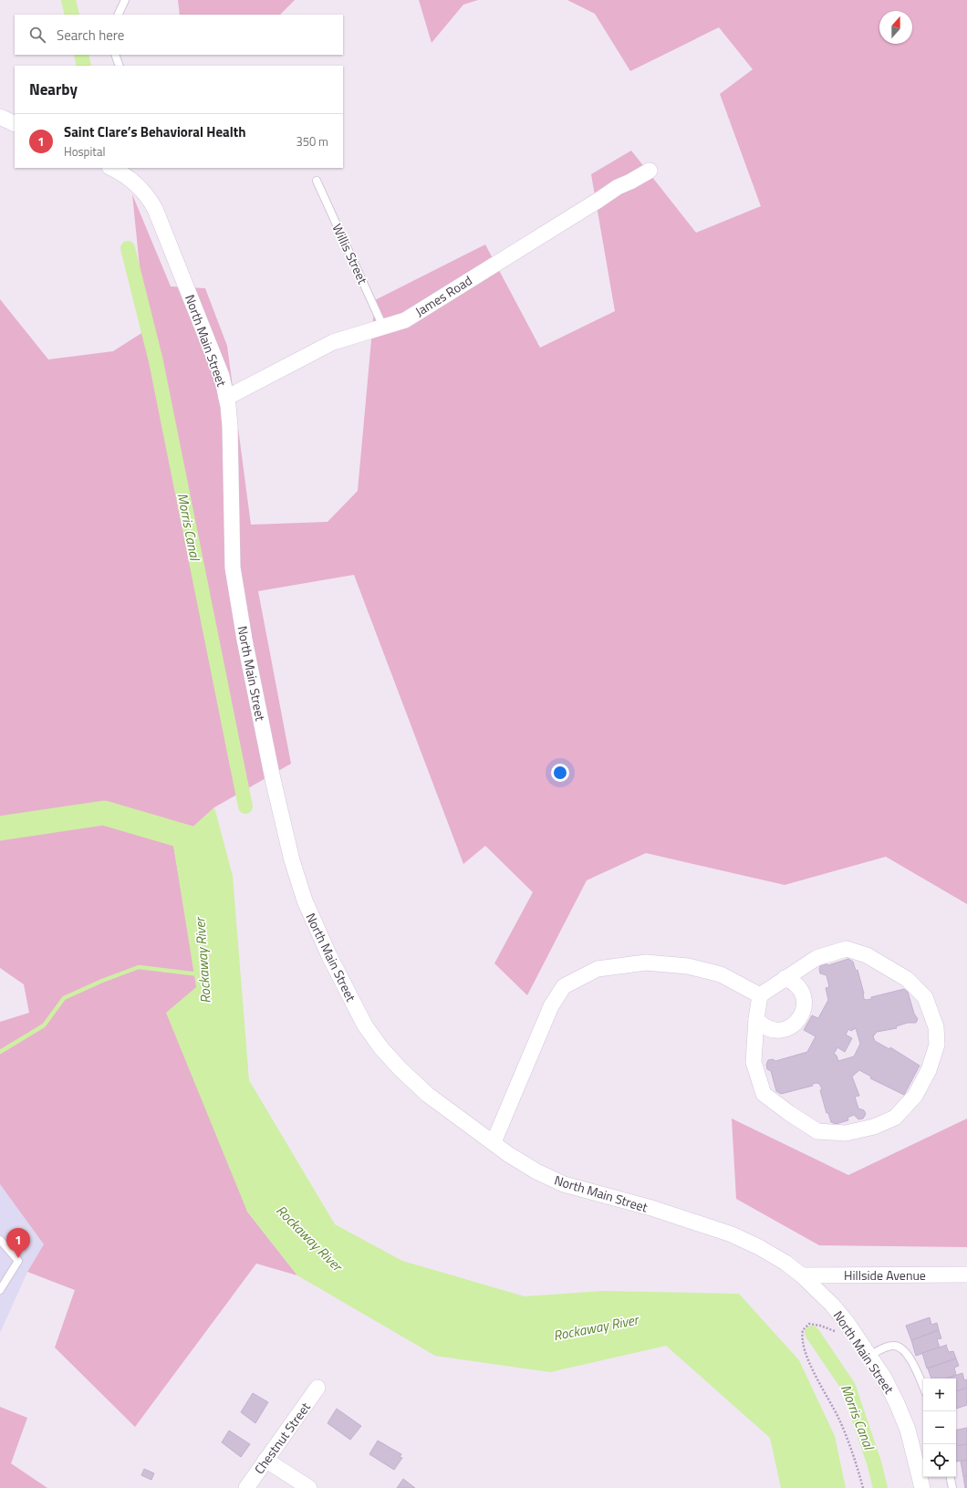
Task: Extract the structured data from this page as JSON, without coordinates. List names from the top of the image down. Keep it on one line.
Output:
{"streets":{"street":["James Road","North Main Street","Hillside Avenue","Chestnut Street"],"lane":["Willis Street"]},"crossings":[["Willis Street","James Road"],["James Road","North Main Street"],["North Main Street","Hillside Avenue"]],"water":["Morris Canal","Rockaway River"],"north":"top","page":{"search":"Search here","heading":"Nearby","list":[{"mark":"1","name":"Saint Clare’s Behavioral Health","note":"Hospital","value":"350 m"}],"pins":"1","map_buttons":["+","−"]}}
